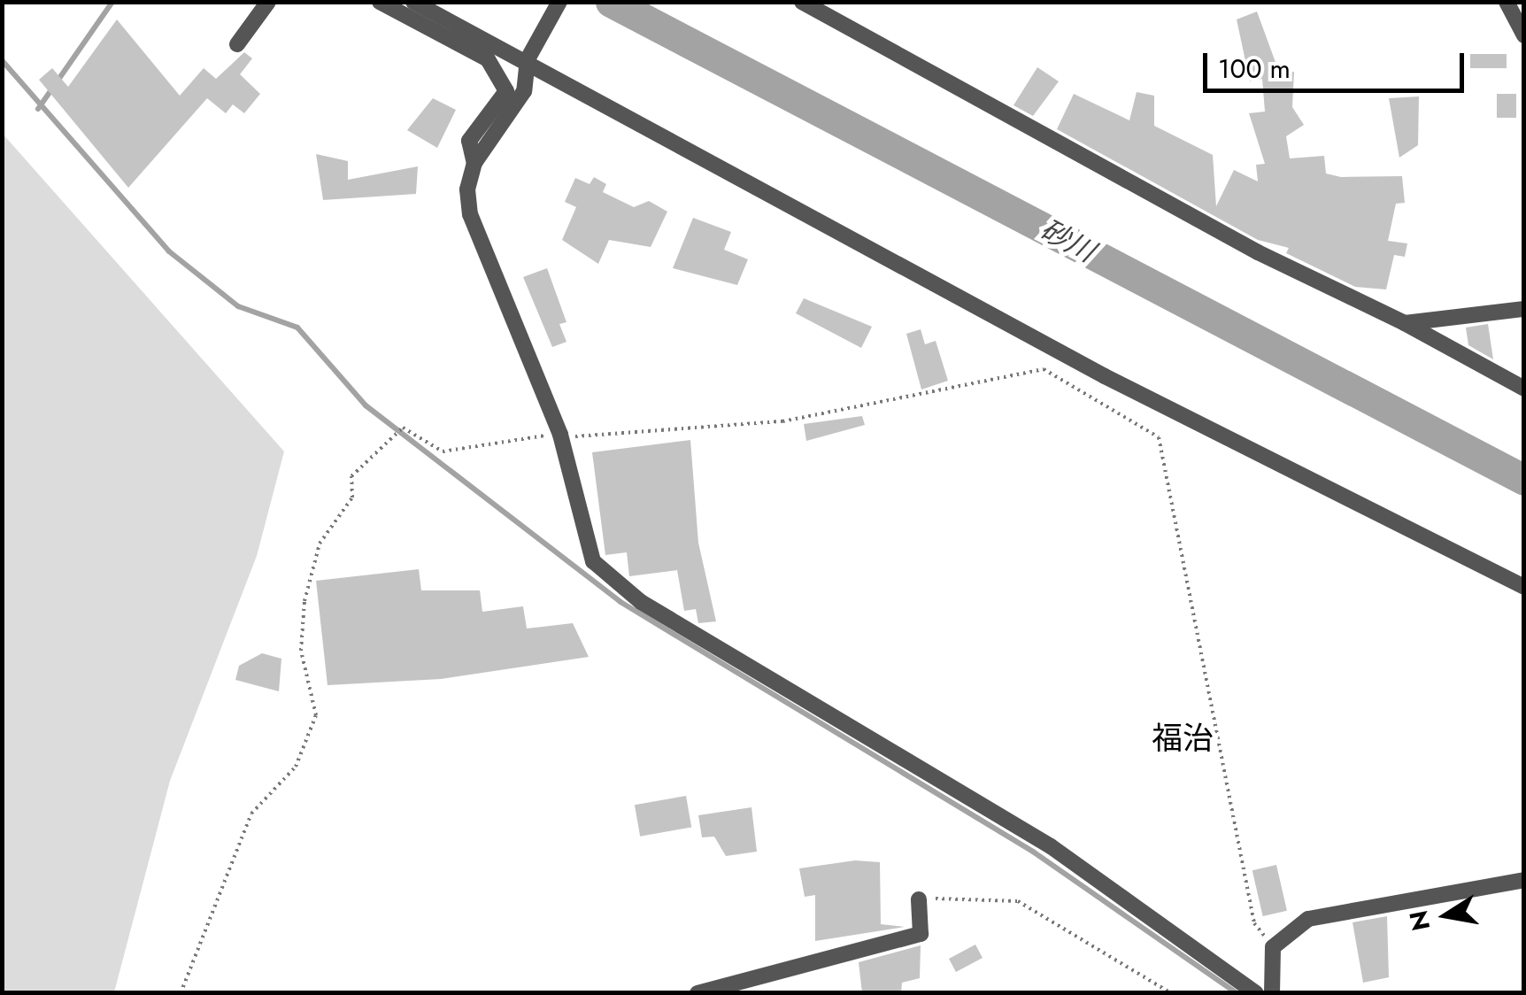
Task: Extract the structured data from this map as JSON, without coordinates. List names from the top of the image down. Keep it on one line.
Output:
{"districts":["福治"],"water":["砂川"],"scale_bar":"100 m","north":"left"}
